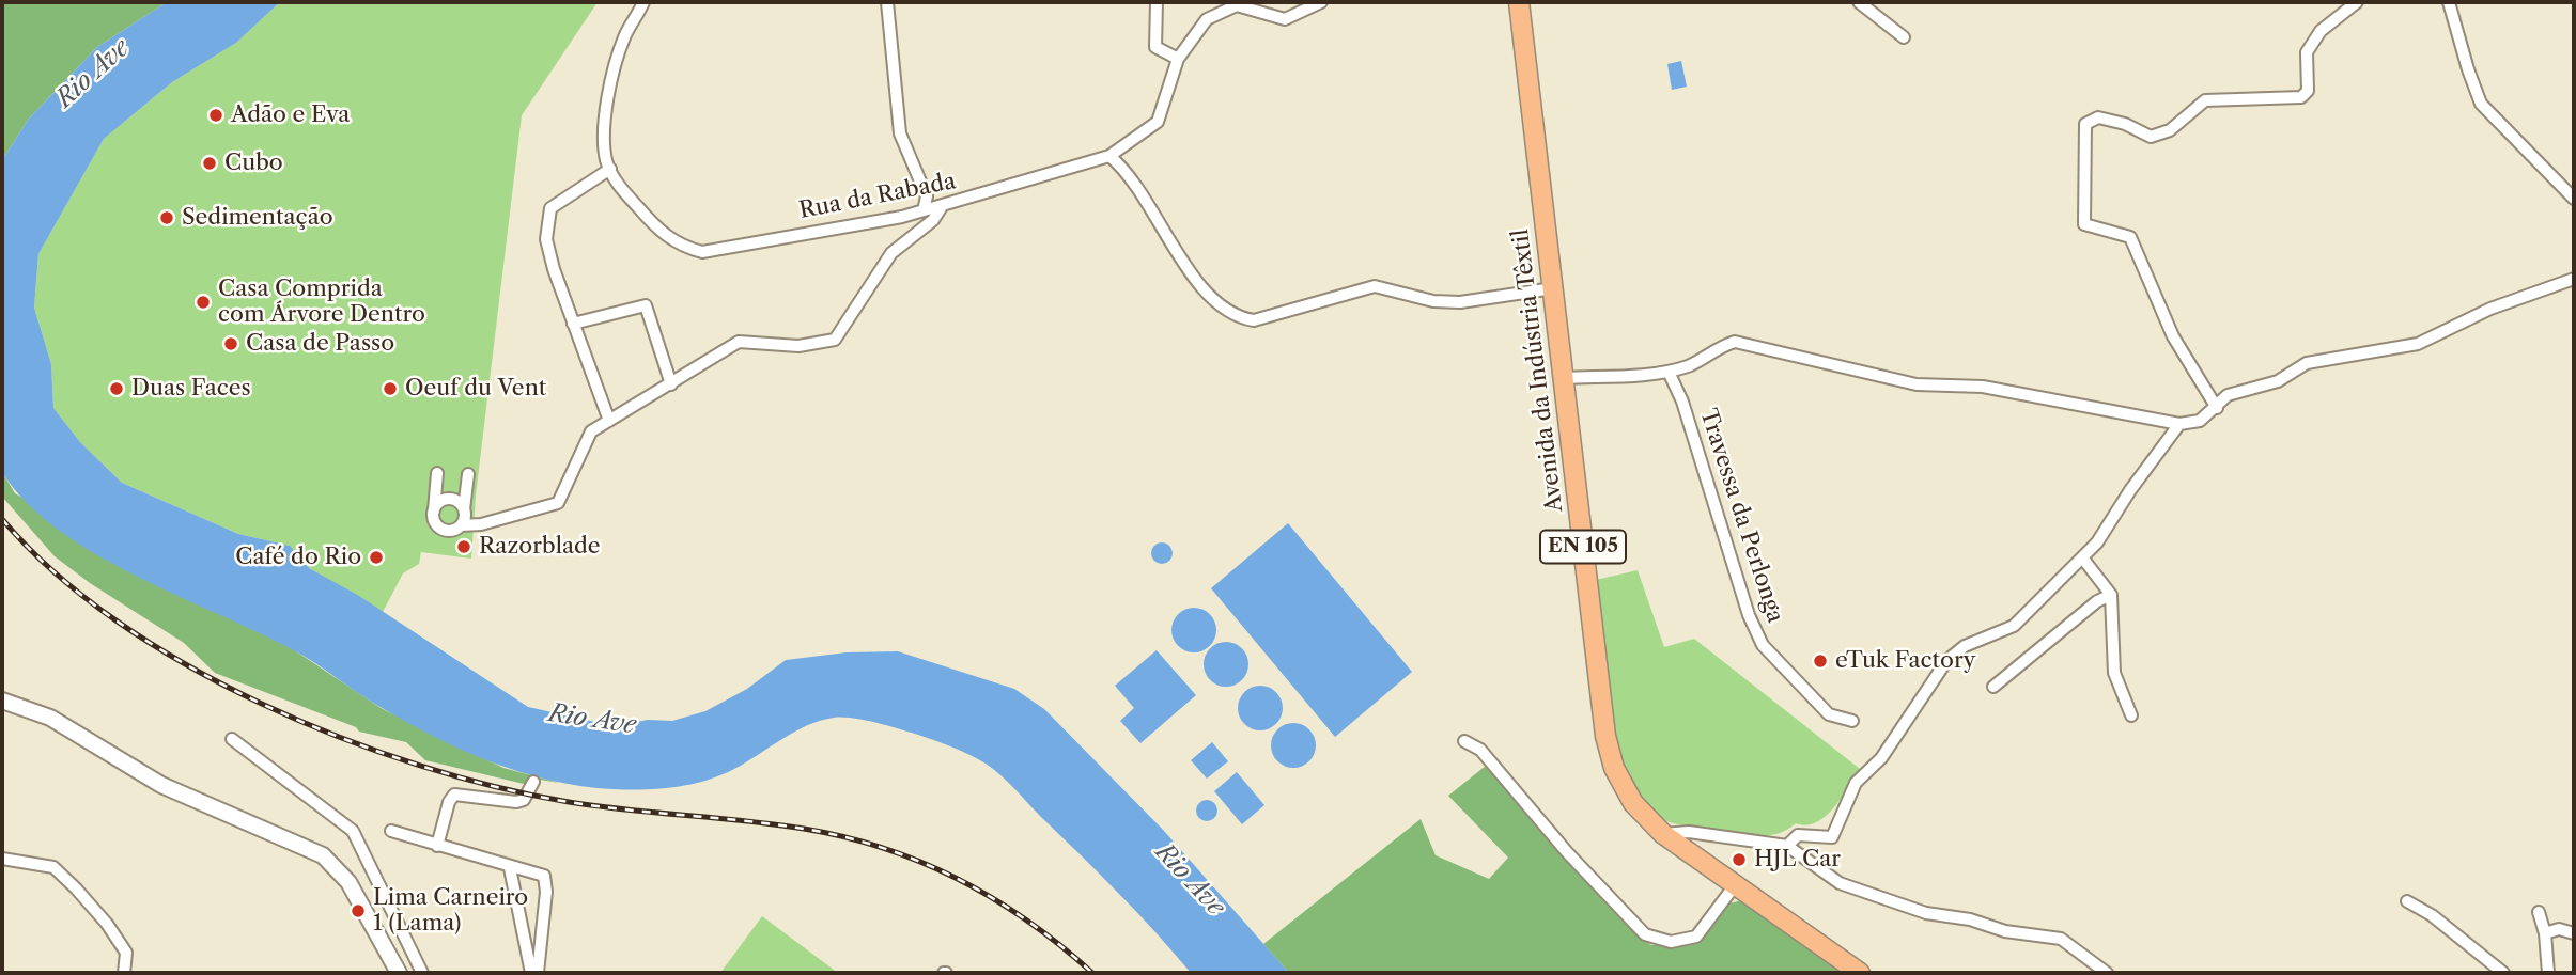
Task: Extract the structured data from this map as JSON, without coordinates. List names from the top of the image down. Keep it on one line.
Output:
{"streets":{"main road":["Avenida da Indústria Têxtil","EN 105"],"street":["Rua da Rabada","Travessa da Perlonga"]},"water":["Rio Ave"],"places":["Adão e Eva","Cubo","Sedimentação","Casa Comprida com Árvore Dentro","Casa de Passo","Duas Faces","Oeuf du Vent","Razorblade","Café do Rio","eTuk Factory","HJL Car","Lima Carneiro 1 (Lama)"]}
